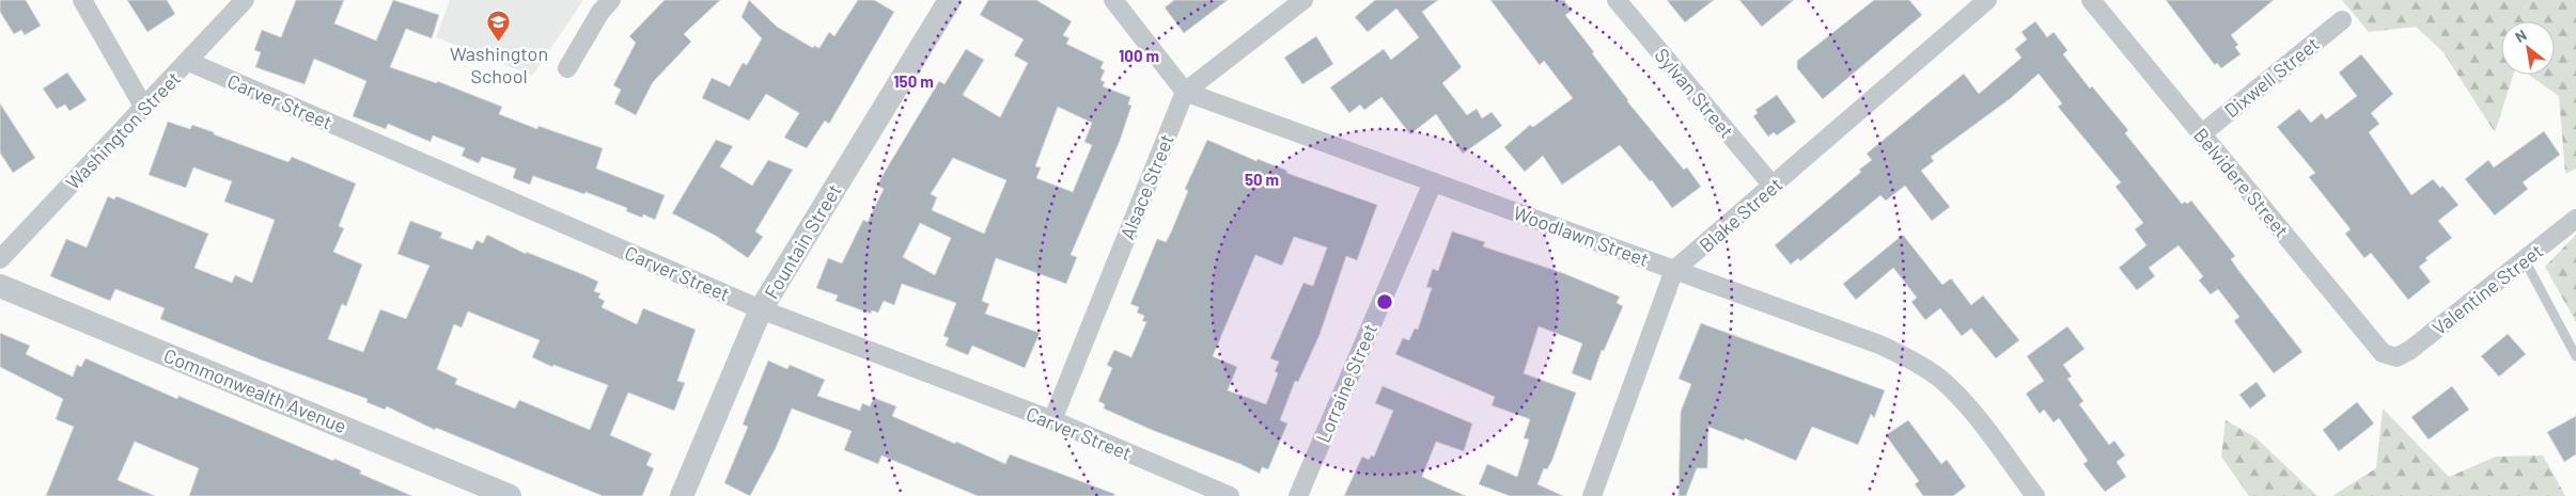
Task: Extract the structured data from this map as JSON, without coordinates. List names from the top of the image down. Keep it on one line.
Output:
{"streets":{"street":["Dixwell Street","Sylvan Street","Carver Street","Washington Street","Belvidere Street","Alsace Street","Blake Street","Woodlawn Street","Fountain Street","Valentine Street","Lorraine Street","Commonwealth Avenue"]},"crossings":[["Dixwell Street","Belvidere Street"],["Sylvan Street","Blake Street"],["Carver Street","Washington Street"],["Carver Street","Alsace Street"],["Carver Street","Fountain Street"],["Belvidere Street","Valentine Street"],["Alsace Street","Woodlawn Street"],["Blake Street","Woodlawn Street"],["Woodlawn Street","Lorraine Street"]],"places":{"school or university":["Washington School"]},"north":"top left","rings":["100 m","150 m","50 m"]}
